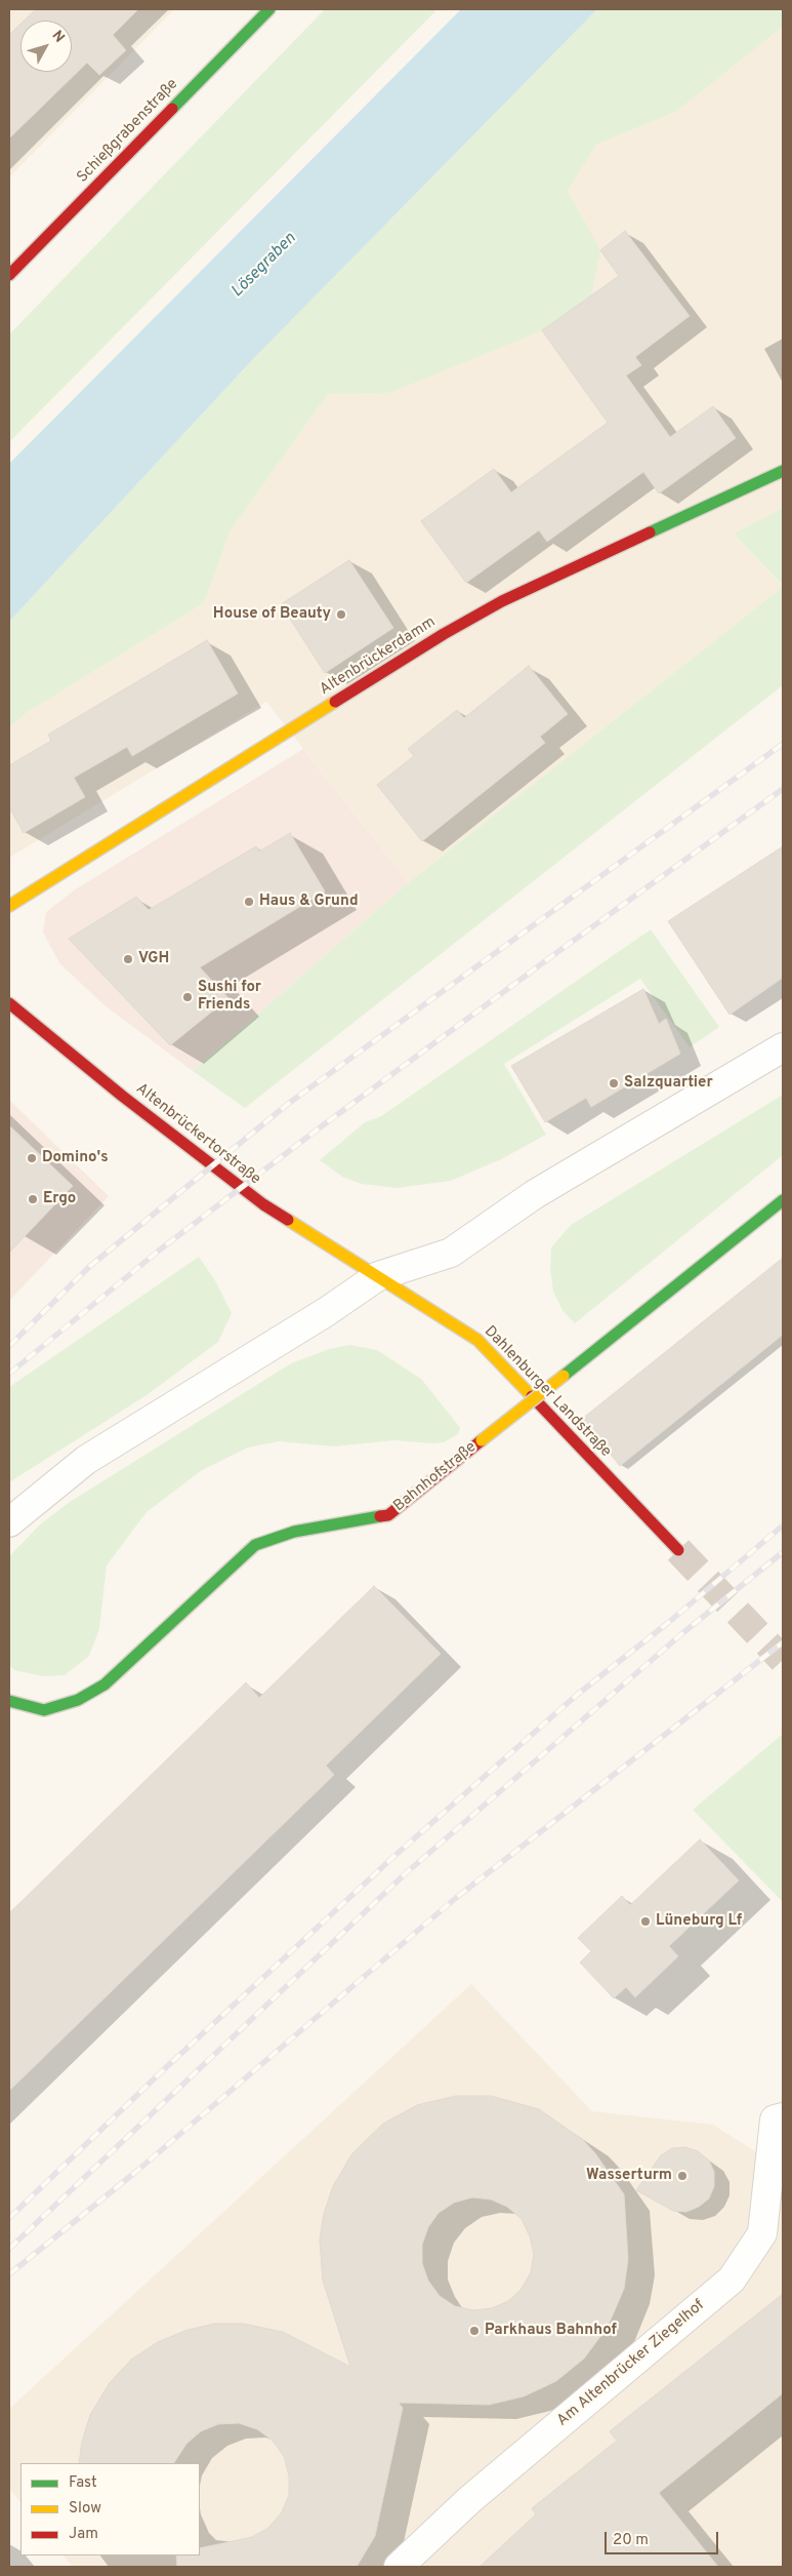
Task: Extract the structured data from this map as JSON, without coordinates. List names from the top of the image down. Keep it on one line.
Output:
{"streets":{"street":["Schießgrabenstraße","Altenbrückerdamm","Altenbrückertorstraße","Dahlenburger Landstraße","Bahnhofstraße","Am Altenbrücker Ziegelhof"]},"crossings":[["Altenbrückertorstraße","Dahlenburger Landstraße"]],"water":["Lösegraben"],"places":["House of Beauty","Haus & Grund","VGH","Sushi for Friends","Salzquartier","Domino's","Ergo","Lüneburg Lf","Wasserturm","Parkhaus Bahnhof"],"legend":["Fast","Slow","Jam"],"scale_bar":"20 m","north":"top right"}
